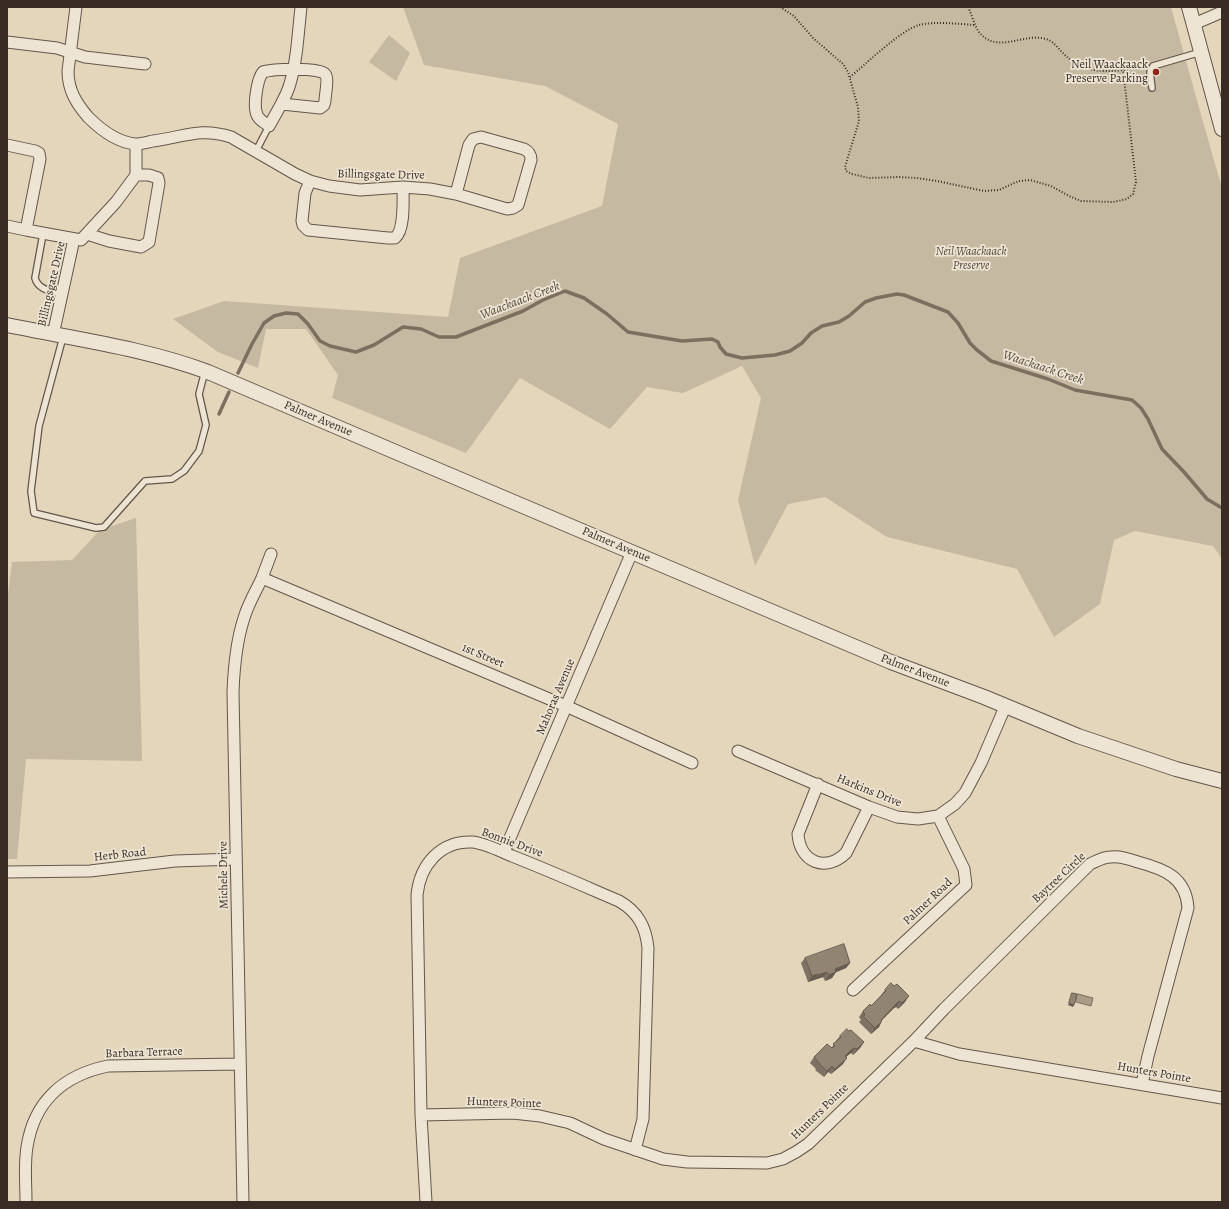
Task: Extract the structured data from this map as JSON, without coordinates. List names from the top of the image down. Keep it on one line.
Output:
{"streets":{"street":["Billingsgate Drive","Palmer Avenue","1st Street","Mahoras Avenue","Harkins Drive","Bonnie Drive","Herb Road","Michele Drive","Baytree Circle","Palmer Road","Barbara Terrace","Hunters Pointe"]},"crossings":[["Billingsgate Drive","Palmer Avenue"],["Palmer Avenue","Mahoras Avenue"],["Palmer Avenue","Harkins Drive"],["1st Street","Mahoras Avenue"],["1st Street","Michele Drive"],["Mahoras Avenue","Bonnie Drive"],["Harkins Drive","Palmer Road"],["Bonnie Drive","Hunters Pointe"],["Herb Road","Michele Drive"],["Michele Drive","Barbara Terrace"],["Baytree Circle","Hunters Pointe"]],"water":["Waackaack Creek"],"parks":["Neil Waackaack Preserve"],"places":["Neil Waackaack Preserve Parking"]}
